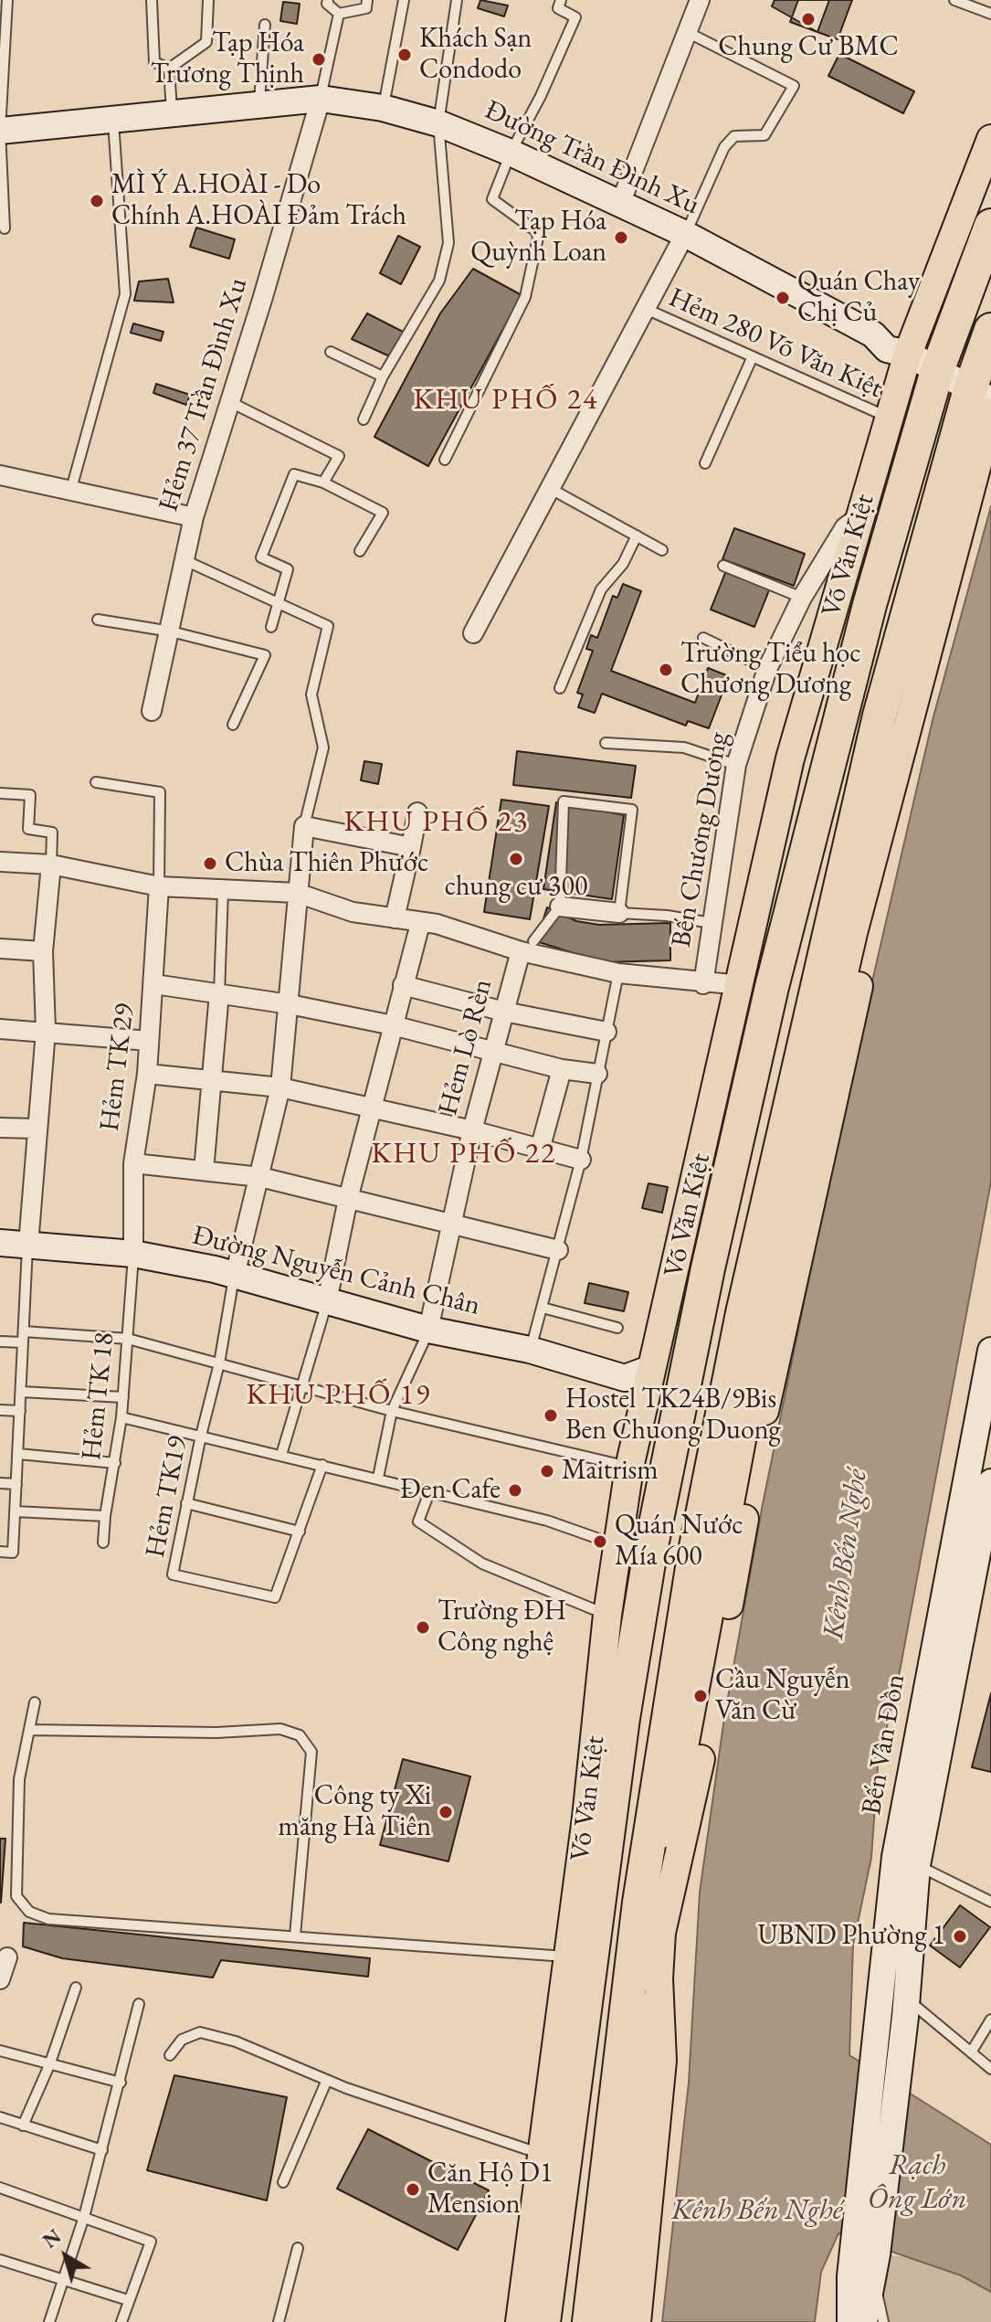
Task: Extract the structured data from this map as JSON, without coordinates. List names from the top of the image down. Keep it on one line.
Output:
{"streets":{"highway":["Võ Văn Kiệt"],"street":["Đường Trần Ðình Xu","Hẻm 37 Trần Ðình Xu","Bến Chương Dương","Hẻm Lò Rèn","Hẻm TK 29","Đường Nguyễn Cảnh Chân","Bến Vân Đồn"],"lane":["Hẻm 280 Võ Văn Kiệt","Hẻm TK 18","Hẻm TK19"]},"crossings":[["Đường Trần Ðình Xu","Hẻm 37 Trần Ðình Xu"],["Đường Trần Ðình Xu","Võ Văn Kiệt"],["Hẻm 280 Võ Văn Kiệt","Võ Văn Kiệt"],["Võ Văn Kiệt","Bến Chương Dương"],["Hẻm Lò Rèn","Đường Nguyễn Cảnh Chân"],["Hẻm TK 29","Đường Nguyễn Cảnh Chân"],["Hẻm TK 29","Hẻm TK 18"],["Đường Nguyễn Cảnh Chân","Hẻm TK 18"],["Đường Nguyễn Cảnh Chân","Hẻm TK19"]],"districts":["KHU PHỐ 24","KHU PHỐ 23","KHU PHỐ 22","KHU PHỐ 19"],"water":["Kênh Bến Nghé","Rạch Ông Lớn"],"places":["Chung Cư BMC","Khách Sạn Condodo","Tạp Hóa Trương Thịnh","MÌ Ý A.HOÀI - Do Chính A.HOÀI Đảm Trách","Tạp Hóa Quỳnh Loan","Quán Chay Chị Củ","Trường Tiểu học Chương Dương","chung cư 300","Chùa Thiên Phước","Hostel TK24B/9Bis Ben Chuong Duong","Maitrism","Đen Cafe","Quán Nước Mía 600","Trường ĐH Công nghệ","Cầu Nguyễn Văn Cừ","Công ty Xi măng Hà Tiên","UBND Phường 1","Căn Hộ D1 Mension"],"north":"top left"}
